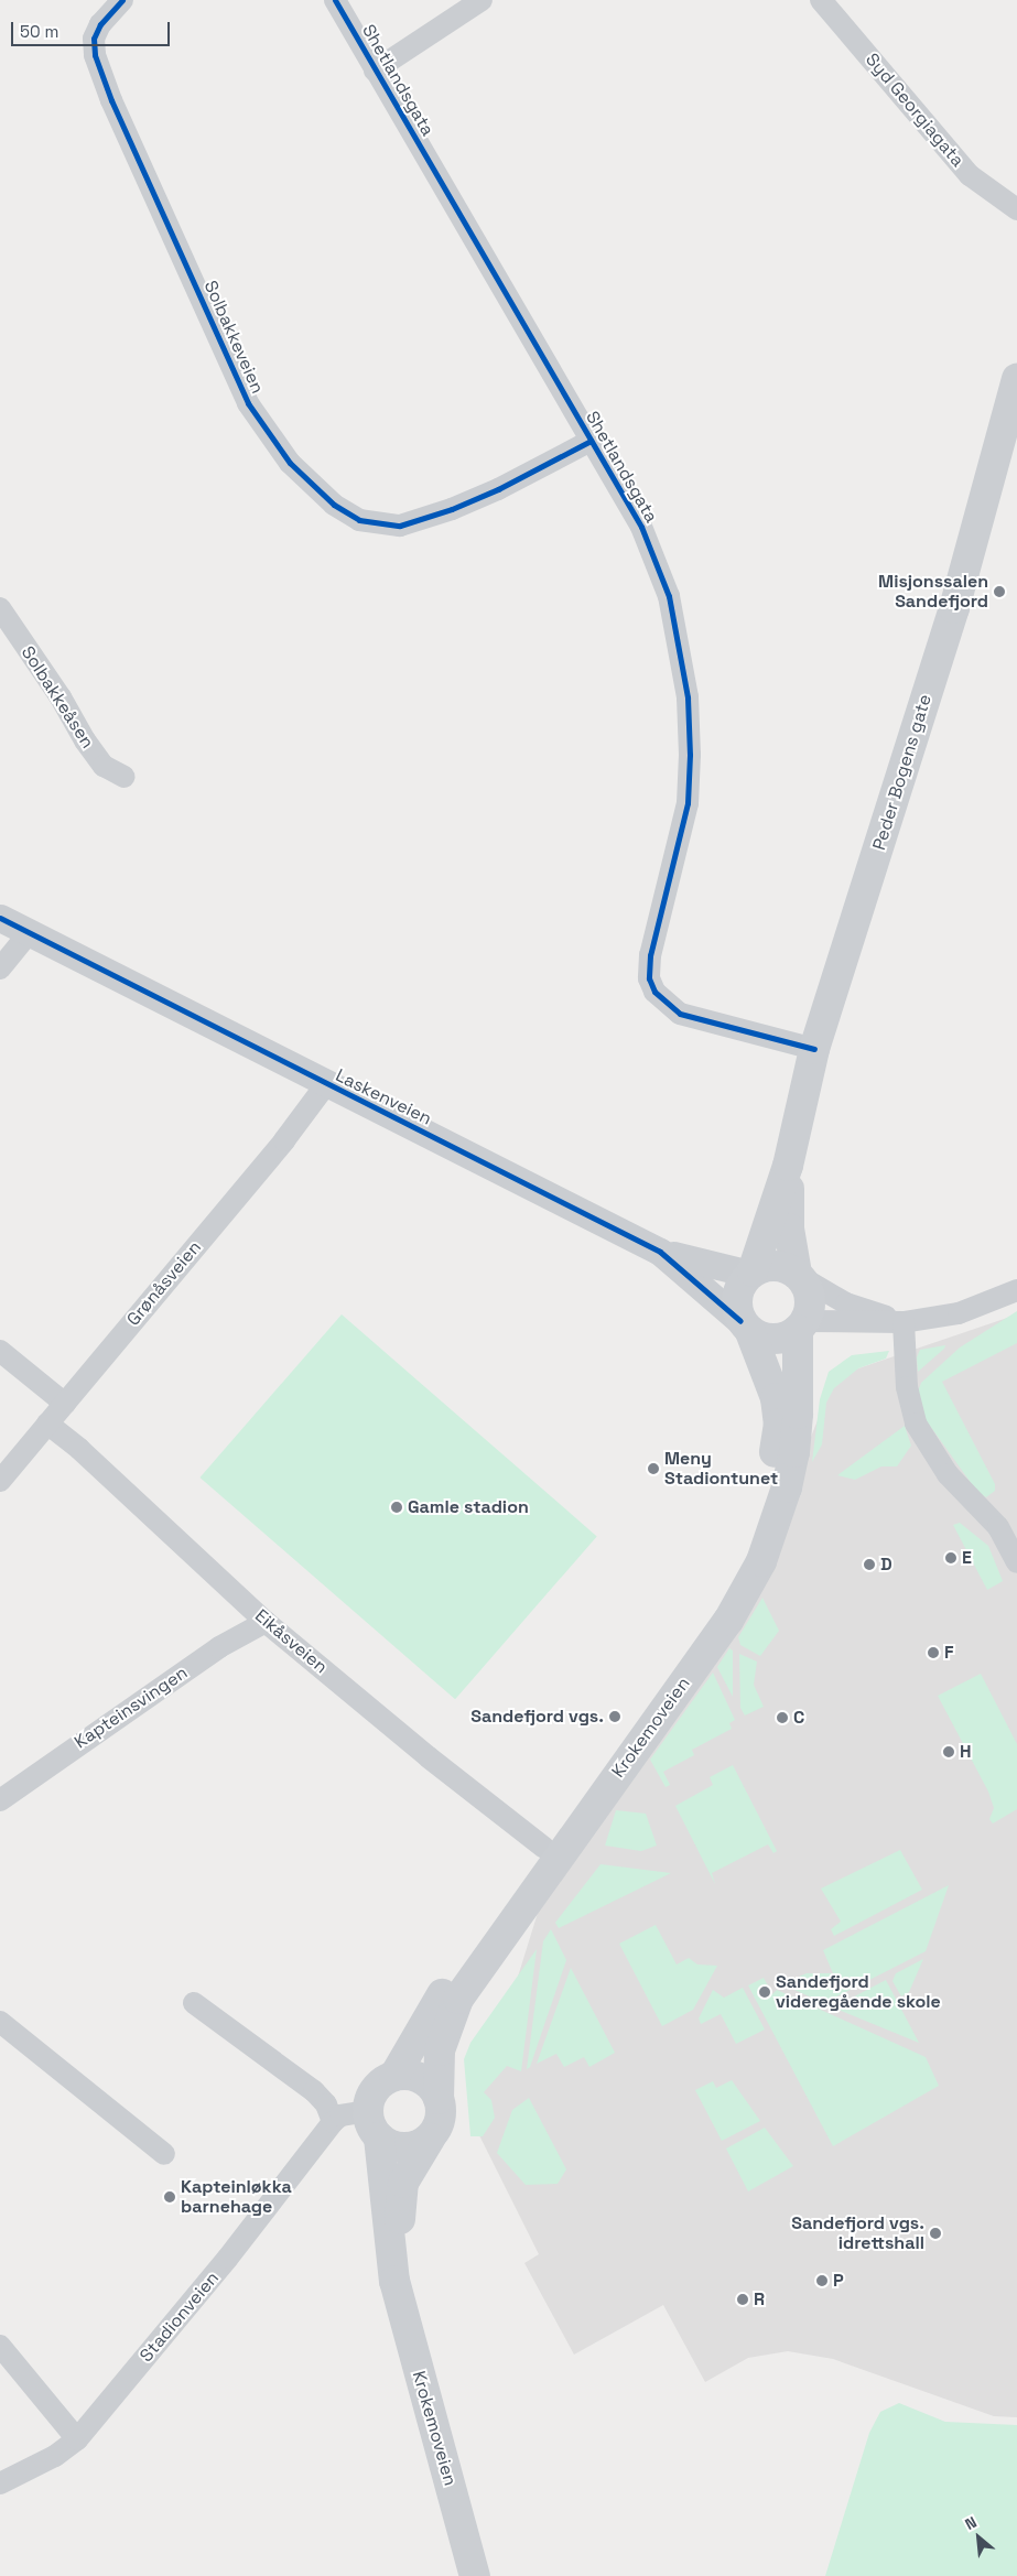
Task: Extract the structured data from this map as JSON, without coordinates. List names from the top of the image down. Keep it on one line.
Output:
{"streets":{"main road":["Peder Bogens gate","Krokemoveien"],"street":["Shetlandsgata","Syd Georgiagata","Solbakkeveien","Solbakkeåsen","Laskenveien","Grønåsveien","Eikåsveien","Kapteinsvingen","Stadionveien"]},"crossings":[["Shetlandsgata","Solbakkeveien"],["Shetlandsgata","Peder Bogens gate"],["Peder Bogens gate","Laskenveien"],["Peder Bogens gate","Krokemoveien"],["Laskenveien","Grønåsveien"],["Laskenveien","Krokemoveien"],["Grønåsveien","Eikåsveien"],["Eikåsveien","Kapteinsvingen"],["Eikåsveien","Krokemoveien"]],"places":["Misjonssalen Sandefjord","Meny Stadiontunet","Gamle stadion","E","D","F","Sandefjord vgs.","C","H","Sandefjord videregående skole","Kapteinløkka barnehage","Sandefjord vgs. idrettshall","P","R"],"scale_bar":"50 m","north":"top left"}
